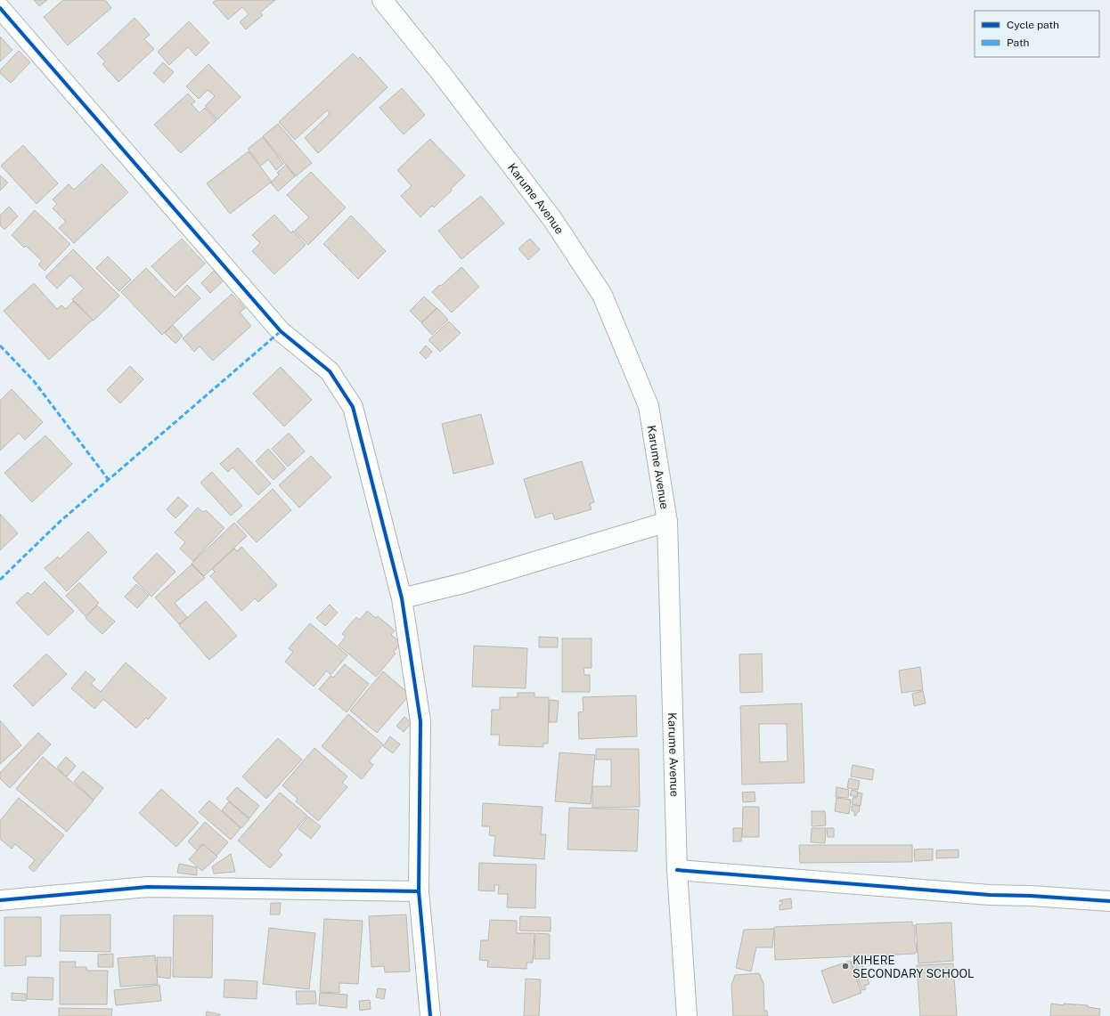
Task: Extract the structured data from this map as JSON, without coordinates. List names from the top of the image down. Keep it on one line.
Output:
{"streets":{"street":["Karume Avenue"]},"places":["KIHERE SECONDARY SCHOOL"],"legend":["Cycle path","Path"]}
